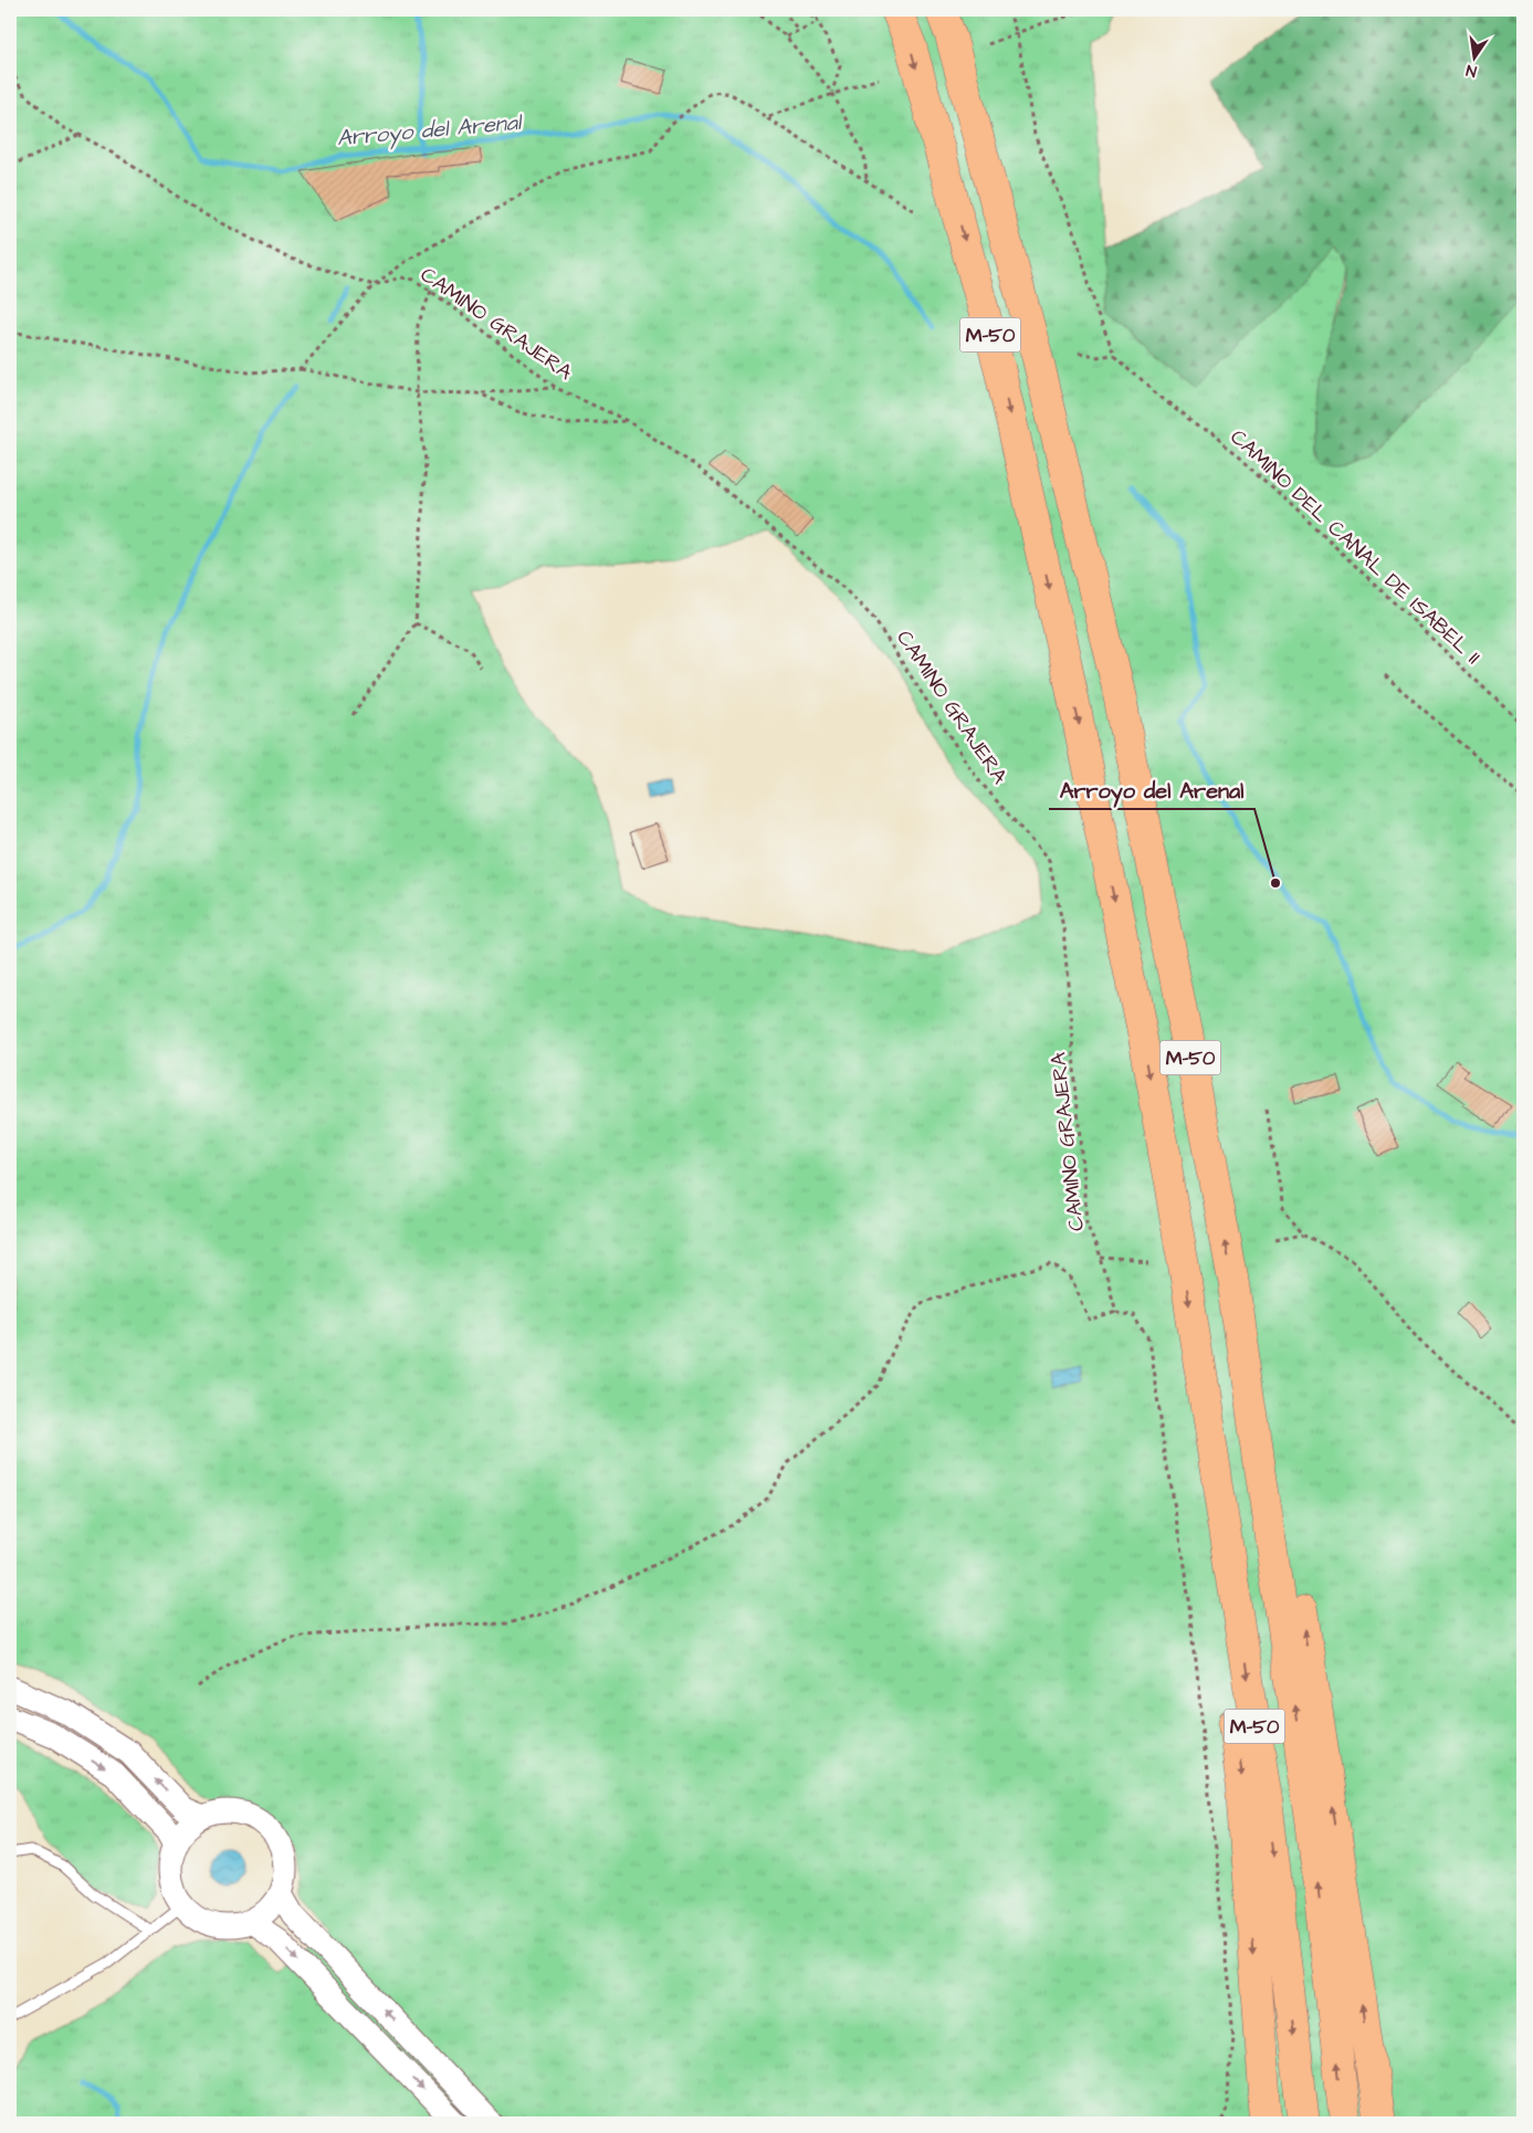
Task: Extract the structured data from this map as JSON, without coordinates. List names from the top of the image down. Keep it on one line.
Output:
{"streets":{"highway":["M-50"],"path":["CAMINO GRAJERA","CAMINO DEL CANAL DE ISABEL II"]},"water":["Arroyo del Arenal"],"places":["Arroyo del Arenal"],"north":"bottom"}
